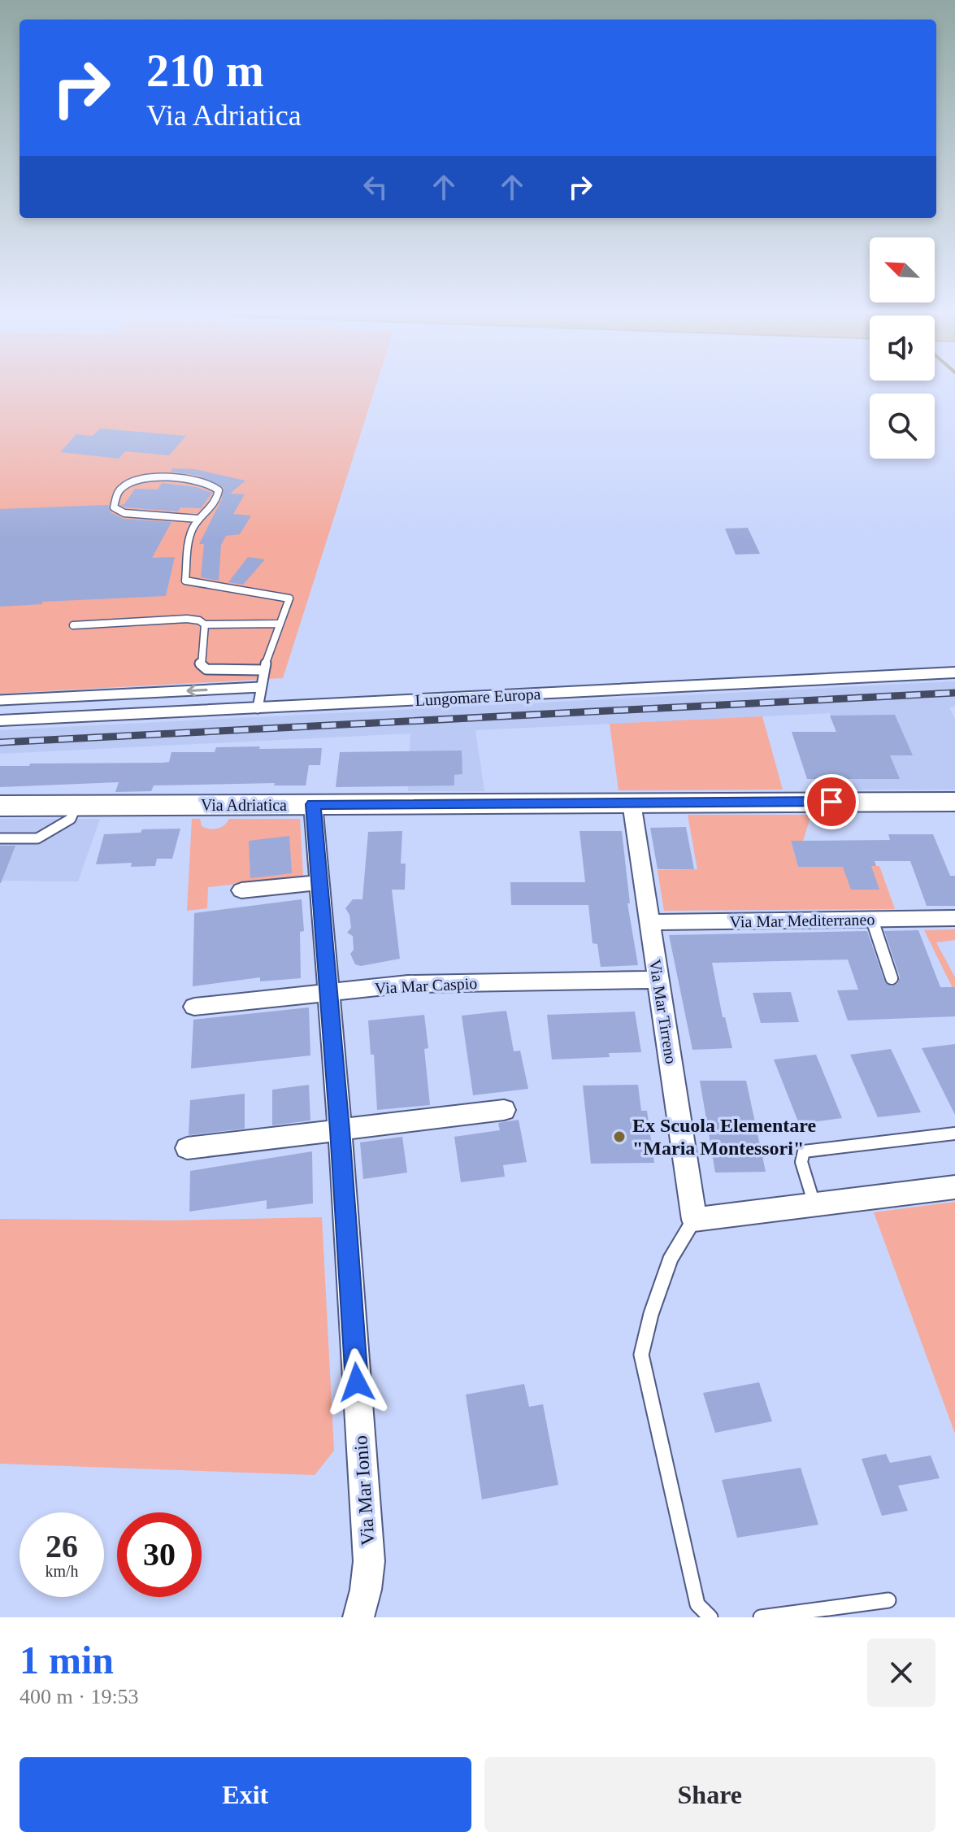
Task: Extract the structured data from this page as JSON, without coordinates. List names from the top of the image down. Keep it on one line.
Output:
{"streets":{"main road":["Via Adriatica"],"street":["Lungomare Europa","Via Mar Mediterraneo","Via Mar Caspio","Via Mar Tirreno","Via Mar Ionio"]},"crossings":[["Via Adriatica","Via Mar Tirreno"],["Via Adriatica","Via Mar Ionio"],["Via Mar Mediterraneo","Via Mar Tirreno"],["Via Mar Caspio","Via Mar Tirreno"],["Via Mar Caspio","Via Mar Ionio"]],"places":["Ex Scuola Elementare \"Maria Montessori\""],"north":"top left","page":{"turn":["210 m","Via Adriatica"],"speed":"26 km/h","limit":"30","heading":["1 min","400 m · 19:53"],"buttons":["Exit","Share"]}}
